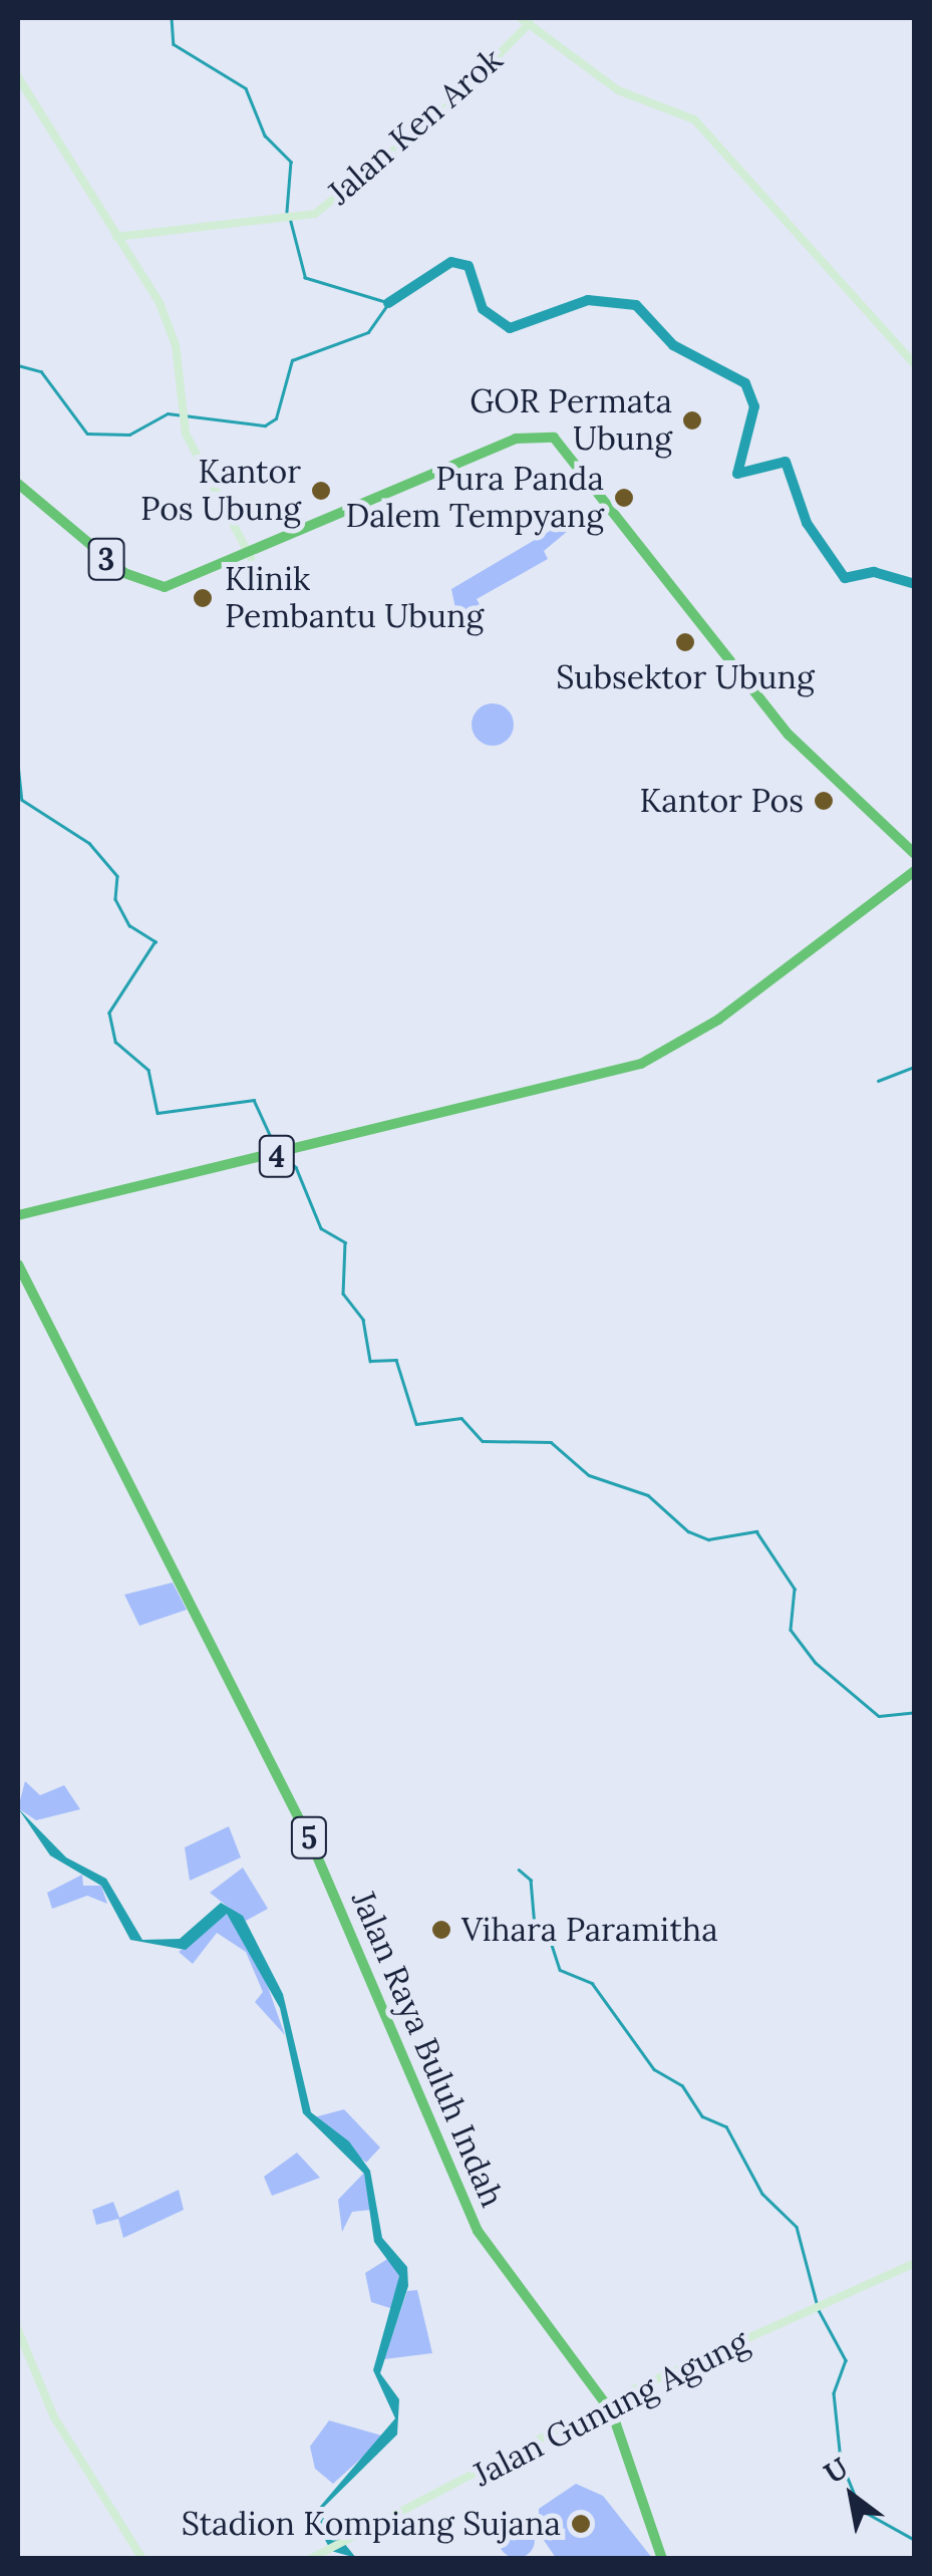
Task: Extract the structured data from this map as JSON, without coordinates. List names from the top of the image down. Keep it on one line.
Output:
{"streets":{"highway":["3","4","5","Jalan Raya Buluh Indah"],"street":["Jalan Ken Arok","Jalan Gunung Agung"]},"crossings":[["5","Jalan Raya Buluh Indah"],["5","Jalan Gunung Agung"],["Jalan Raya Buluh Indah","Jalan Gunung Agung"]],"places":["GOR Permata Ubung","Kantor Pos Ubung","Pura Panda Dalem Tempyang","Klinik Pembantu Ubung","Subsektor Ubung","Kantor Pos","Vihara Paramitha","Stadion Kompiang Sujana"],"north":"top left"}
